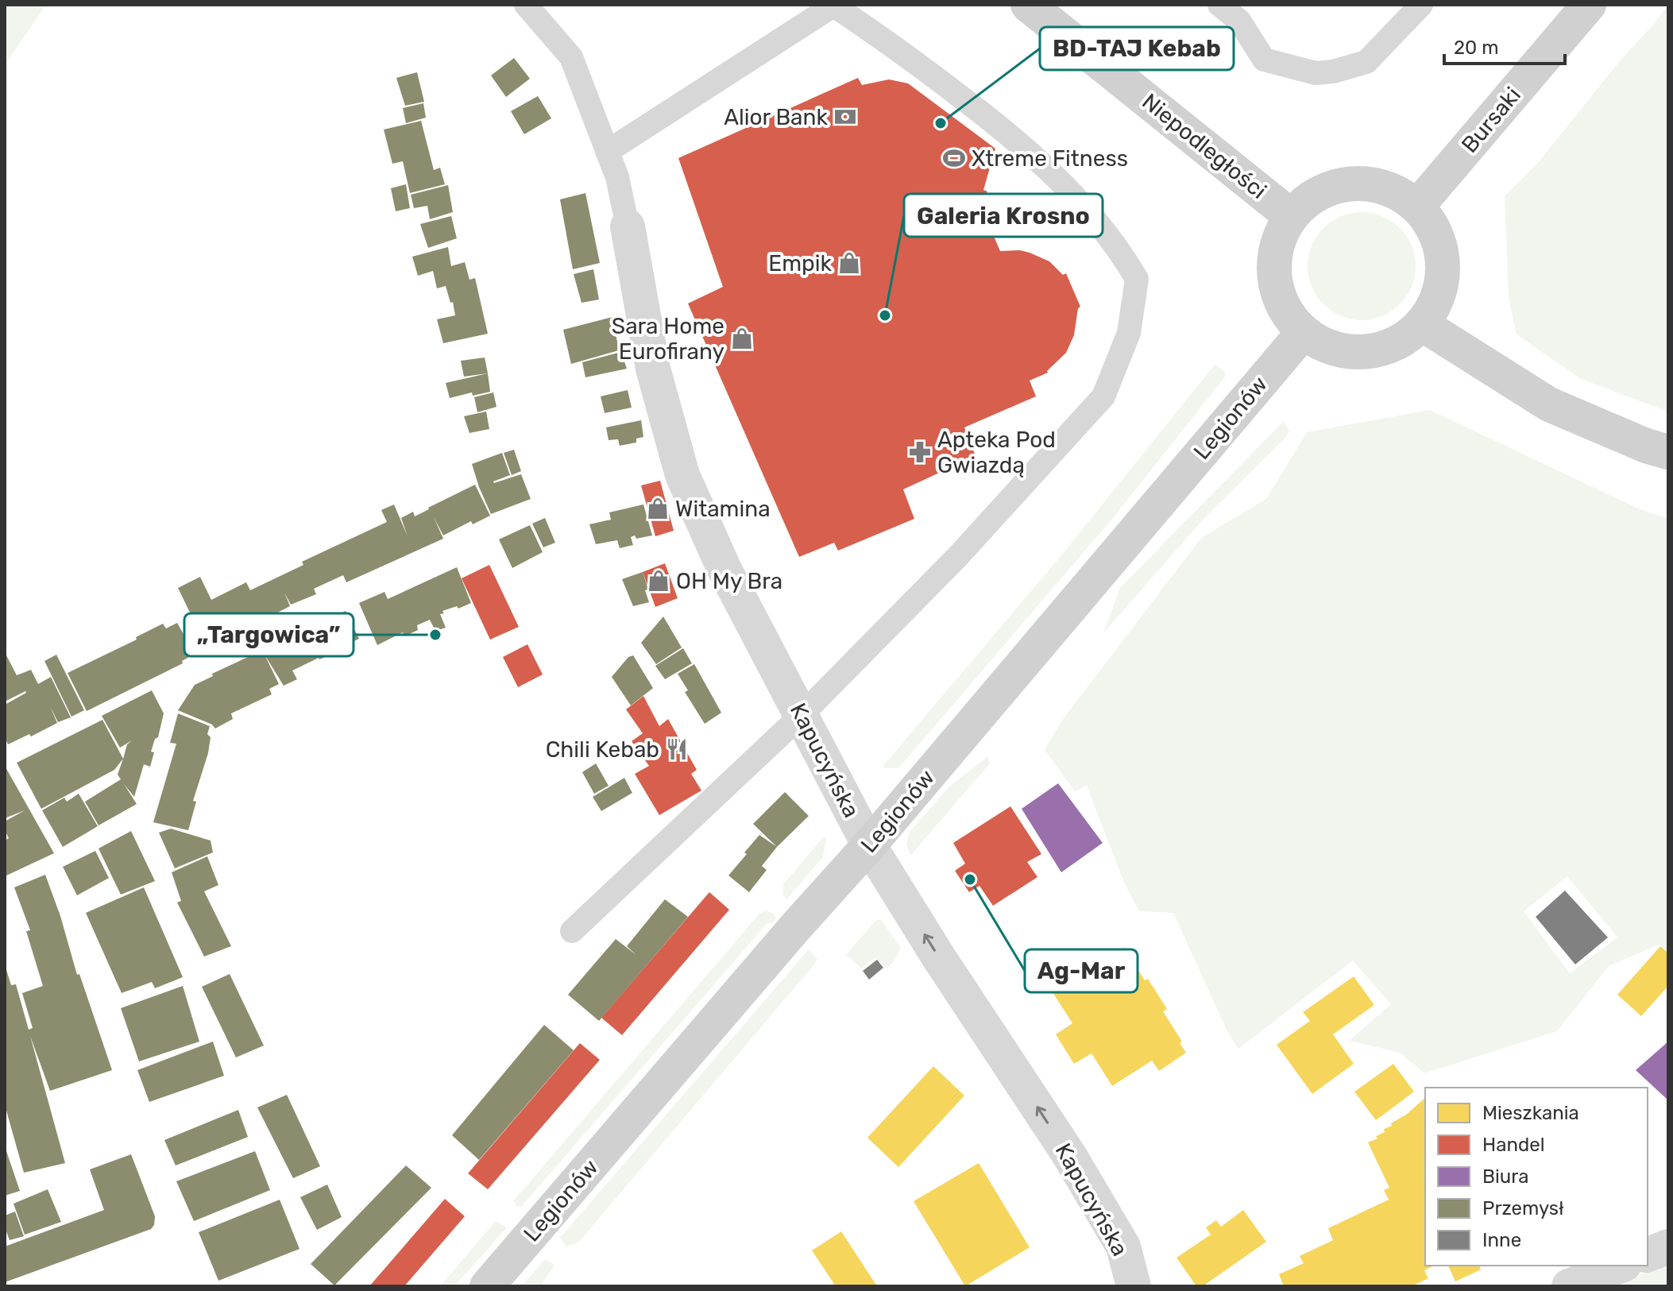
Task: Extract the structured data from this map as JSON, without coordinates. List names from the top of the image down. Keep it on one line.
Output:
{"streets":{"main road":["Bursaki","Niepodległości","Legionów"],"street":["Kapucyńska"]},"crossings":[["Bursaki","Niepodległości"],["Bursaki","Legionów"],["Niepodległości","Legionów"],["Legionów","Kapucyńska"]],"one_way":["Kapucyńska"],"places":{"bank":["Alior Bank"],"other":["BD-TAJ Kebab","Galeria Krosno","„Targowica”","Ag-Mar"],"sports":["Xtreme Fitness"],"shop":["Empik","Sara Home Eurofirany","Witamina","OH My Bra"],"pharmacy":["Apteka Pod Gwiazdą"],"restaurant":["Chili Kebab"]},"legend":["Mieszkania","Handel","Biura","Przemysł","Inne"],"scale_bar":"20 m"}
